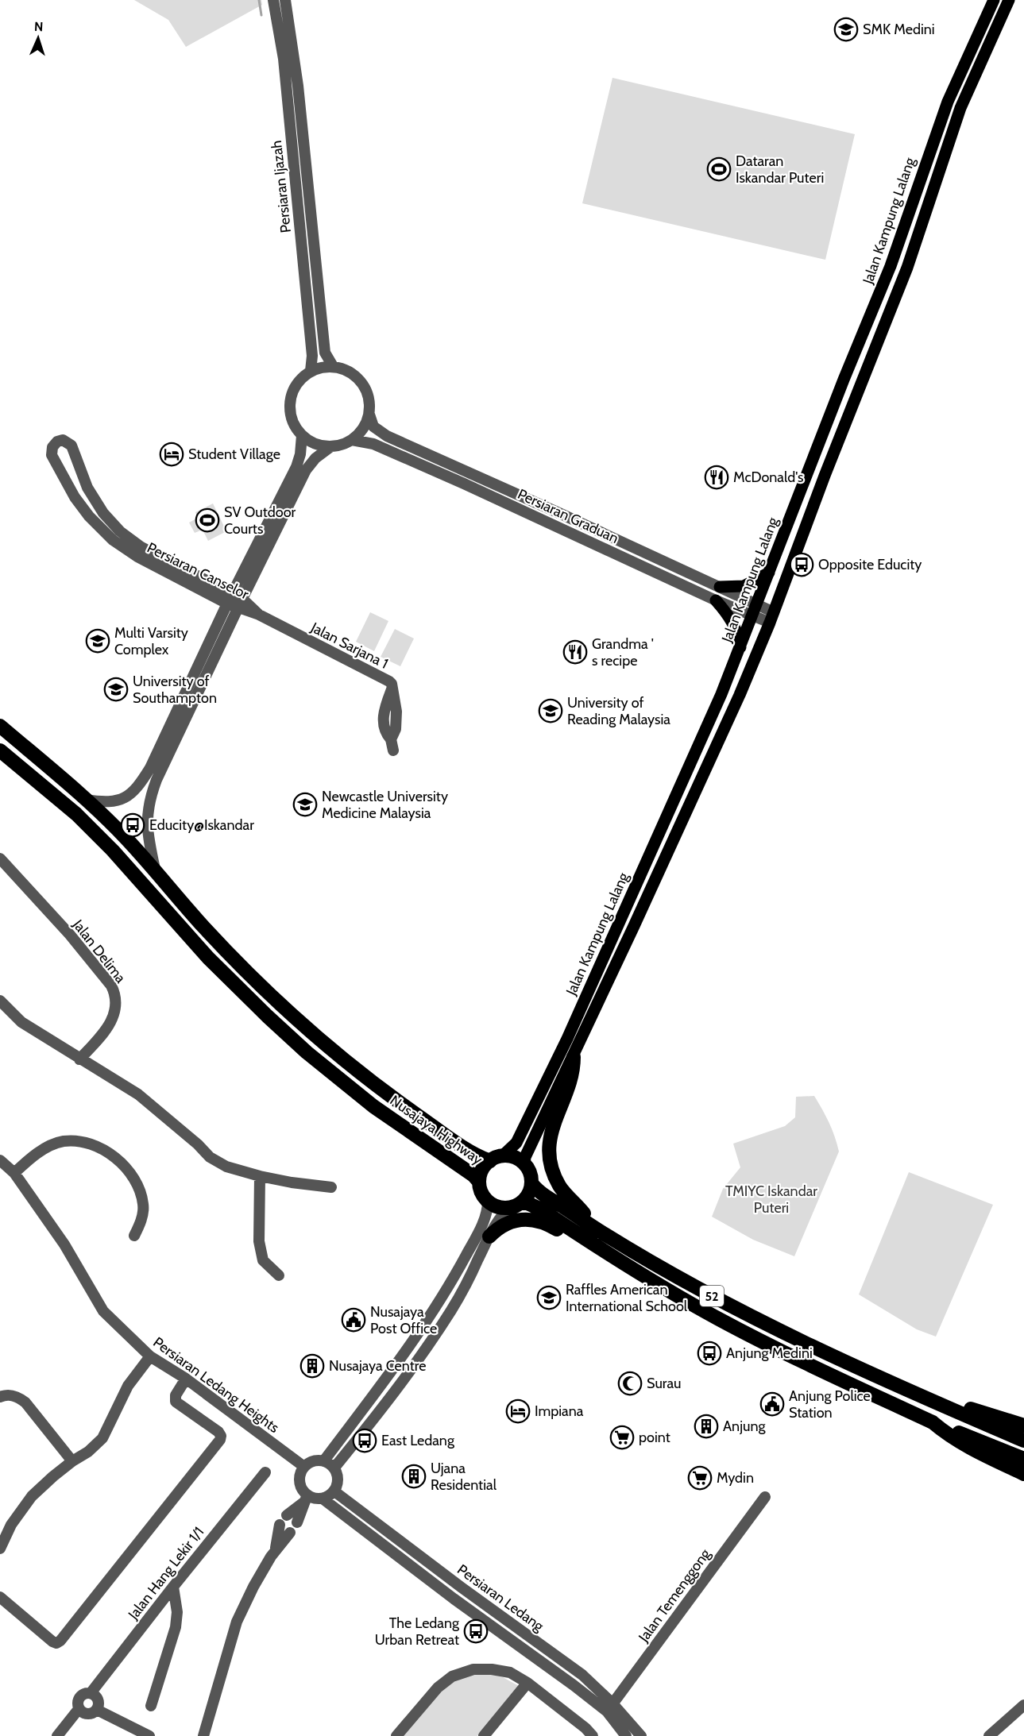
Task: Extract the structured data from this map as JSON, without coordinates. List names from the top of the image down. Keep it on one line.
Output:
{"streets":{"highway":["Nusajaya Highway","52"],"main road":["Jalan Kampung Lalang"],"street":["Persiaran Ijazah","Persiaran Graduan","Persiaran Canselor","Jalan Sarjana 1","Jalan Delima","Persiaran Ledang Heights","Jalan Hang Lekir 1/1","Jalan Temenggong","Persiaran Ledang"]},"crossings":[["Persiaran Ijazah","Persiaran Graduan"],["Jalan Kampung Lalang","Persiaran Graduan"],["Jalan Kampung Lalang","Nusajaya Highway"],["Jalan Kampung Lalang","52"],["Persiaran Canselor","Jalan Sarjana 1"],["Nusajaya Highway","52"],["Persiaran Ledang Heights","Persiaran Ledang"],["Jalan Temenggong","Persiaran Ledang"]],"parks":["TMIYC Iskandar Puteri"],"places":{"school or university":["SMK Medini","Multi Varsity Complex","University of Southampton","University of Reading Malaysia","Newcastle University Medicine Malaysia","Raffles American International School"],"sports":["Dataran Iskandar Puteri","SV Outdoor Courts"],"hotel":["Student Village","Impiana"],"restaurant":["McDonald's","Grandma ' s recipe"],"bus stop":["Opposite Educity","Educity@Iskandar","Anjung Medini","East Ledang","The Ledang Urban Retreat"],"public building":["Nusajaya Post Office","Anjung Police Station"],"building":["Nusajaya Centre","Anjung","Ujana Residential"],"mosque":["Surau"],"supermarket":["point","Mydin"]},"north":"top"}
